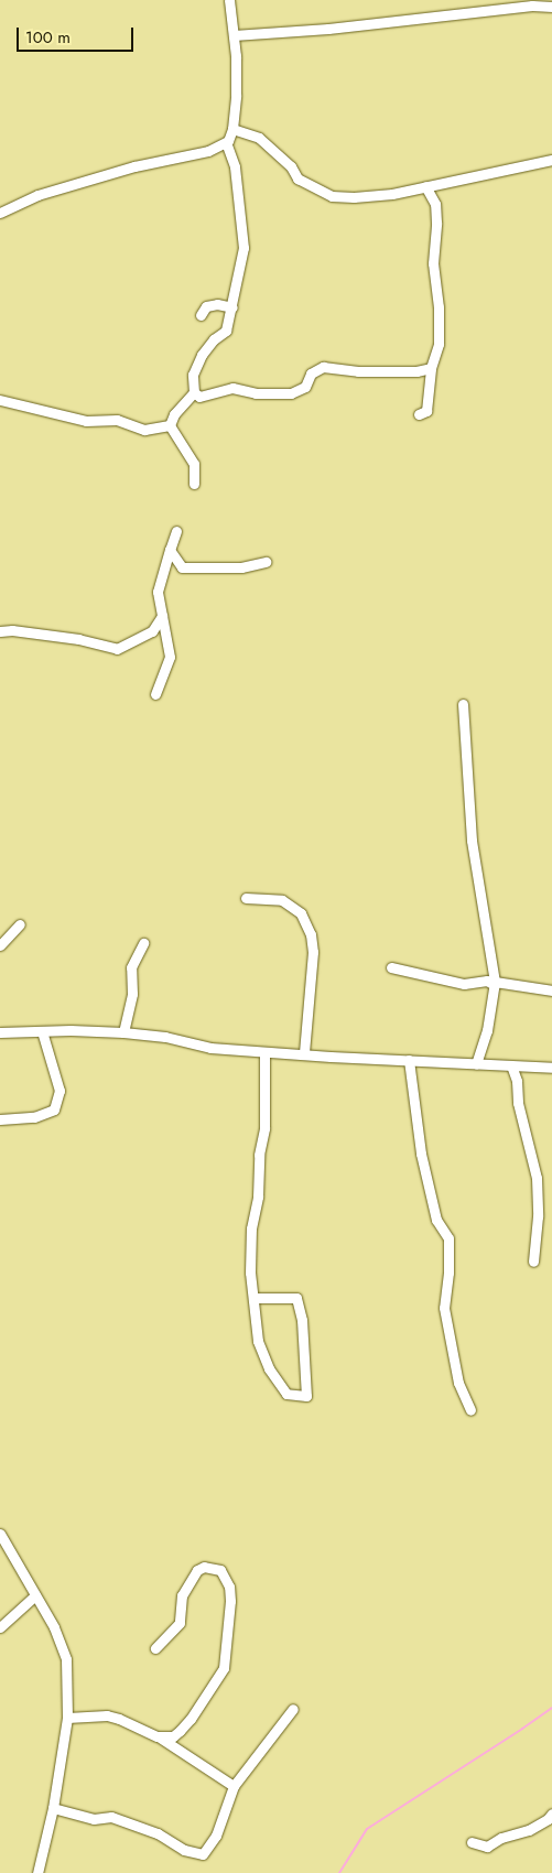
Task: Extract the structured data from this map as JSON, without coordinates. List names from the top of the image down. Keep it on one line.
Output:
{"scale_bar":"100 m"}
